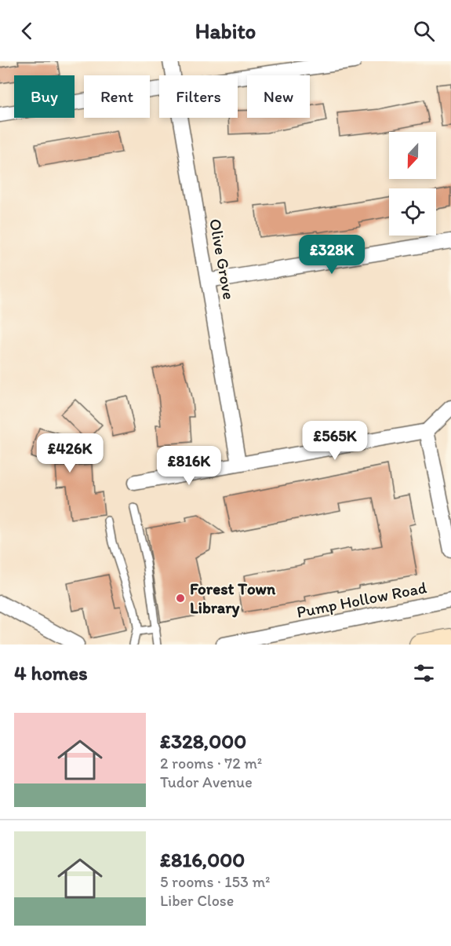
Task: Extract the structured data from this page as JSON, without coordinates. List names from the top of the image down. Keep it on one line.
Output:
{"streets":{"street":["Olive Grove","Pump Hollow Road"]},"places":["Forest Town Library"],"north":"bottom","page":{"header":"Habito","chip":["Buy","Rent","Filters","New"],"price":["£328K","£565K","£426K","£816K"],"heading":"4 homes","list":[{"name":"£328,000","note":"2 rooms · 72 m² · Tudor Avenue"},{"name":"£816,000","note":"5 rooms · 153 m² · Liber Close"}]}}
